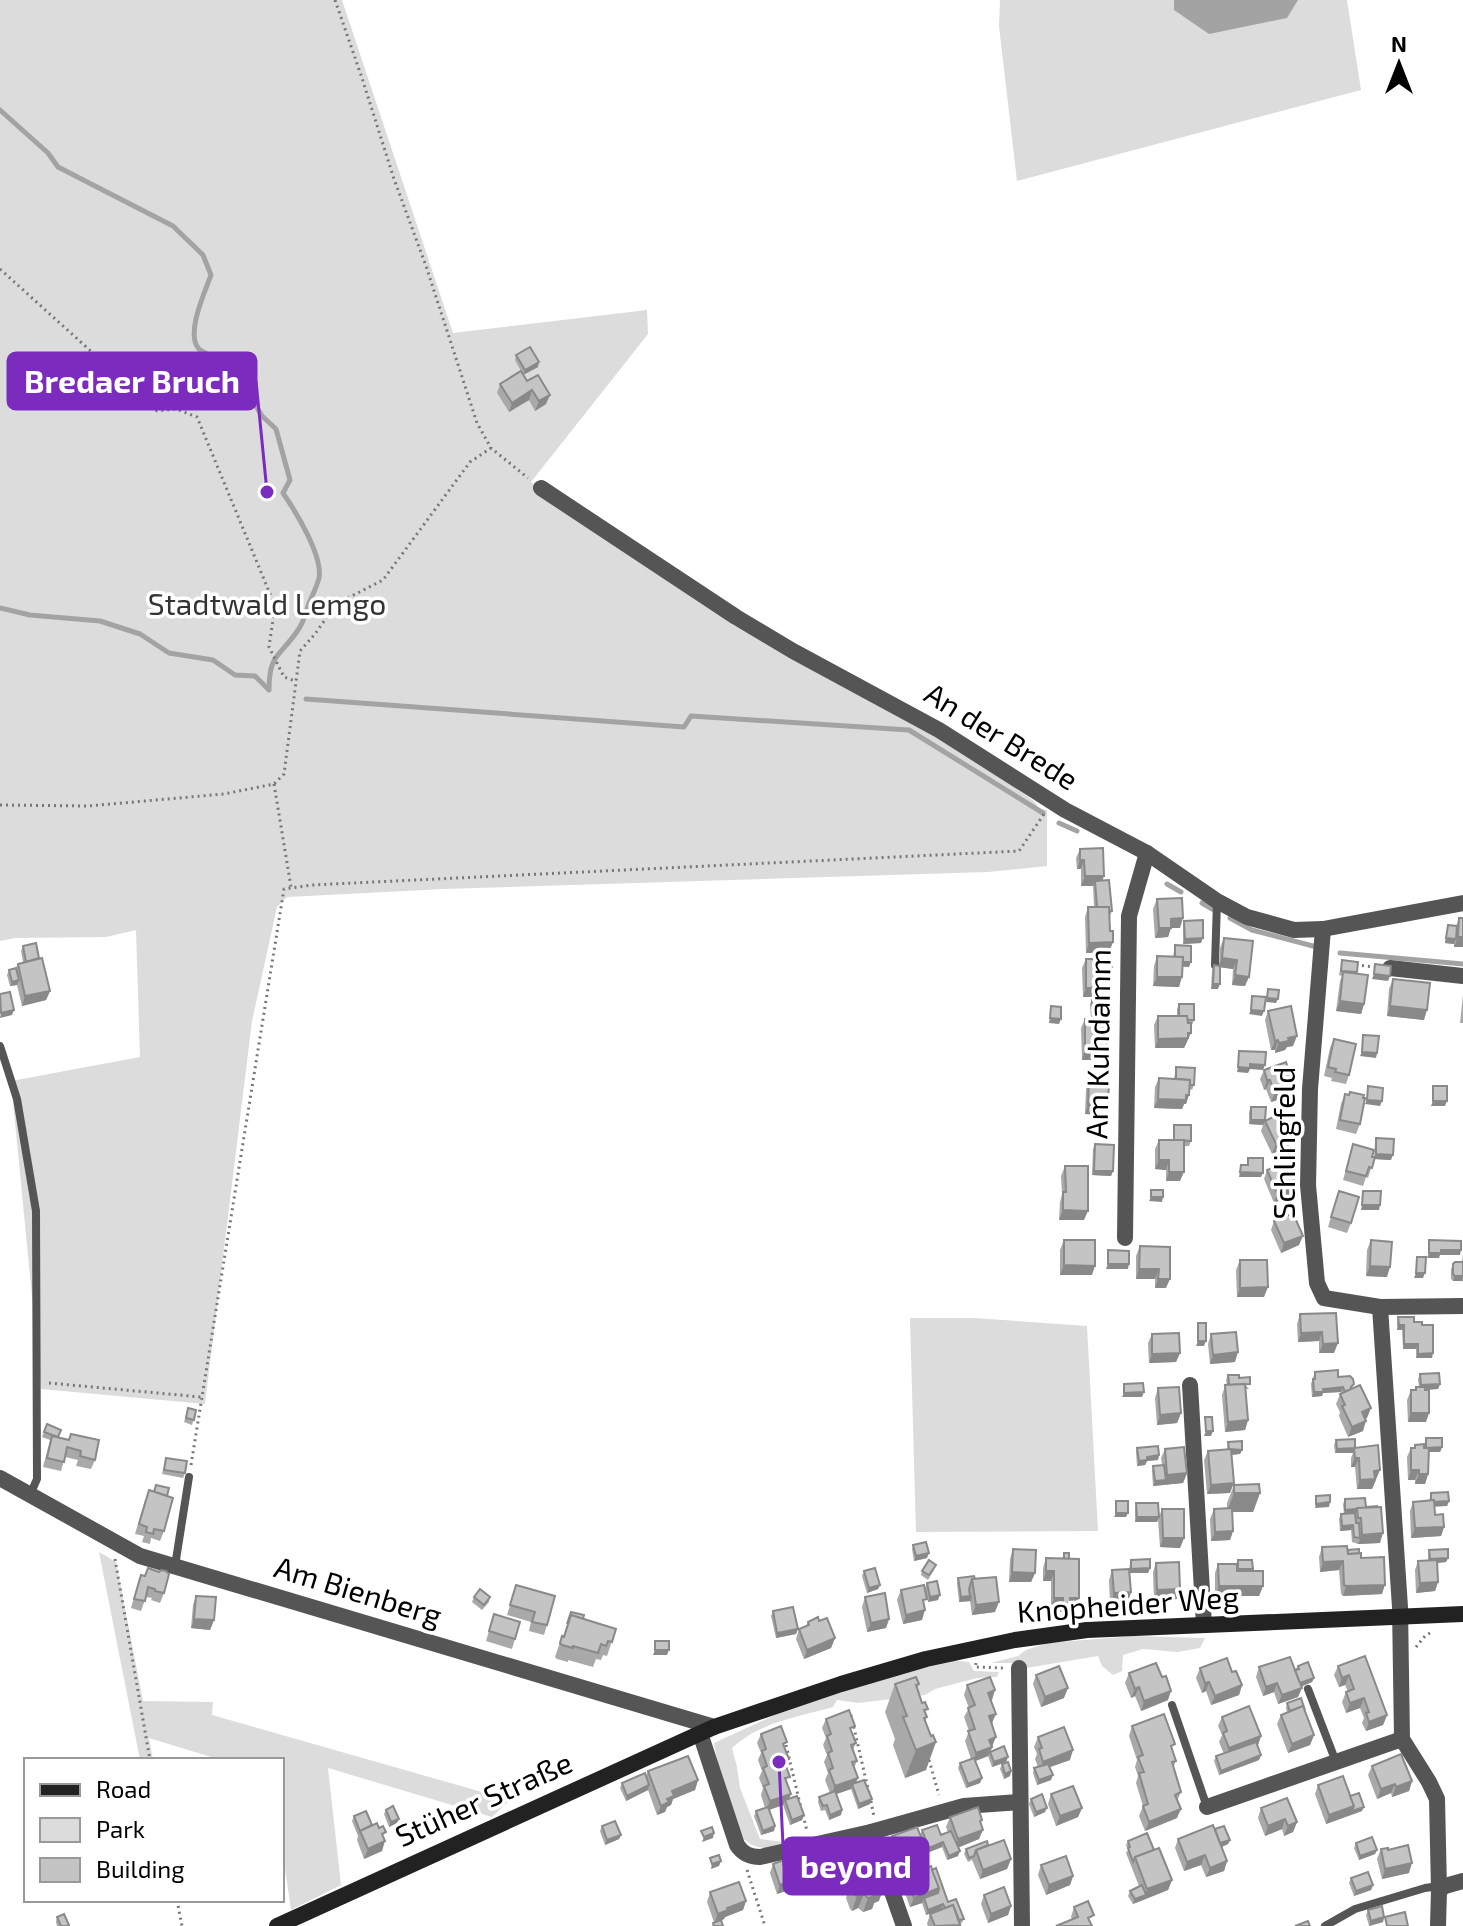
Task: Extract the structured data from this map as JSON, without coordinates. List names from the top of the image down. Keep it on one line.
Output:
{"streets":{"main road":["Knopheider Weg","Stüher Straße"],"street":["An der Brede","Am Kuhdamm","Schlingfeld","Am Bienberg"]},"crossings":[["An der Brede","Am Kuhdamm"],["An der Brede","Schlingfeld"],["Am Bienberg","Knopheider Weg"],["Am Bienberg","Stüher Straße"],["Knopheider Weg","Stüher Straße"]],"parks":["Stadtwald Lemgo"],"places":["Bredaer Bruch","beyond"],"legend":["Road","Park","Building"],"north":"top"}
